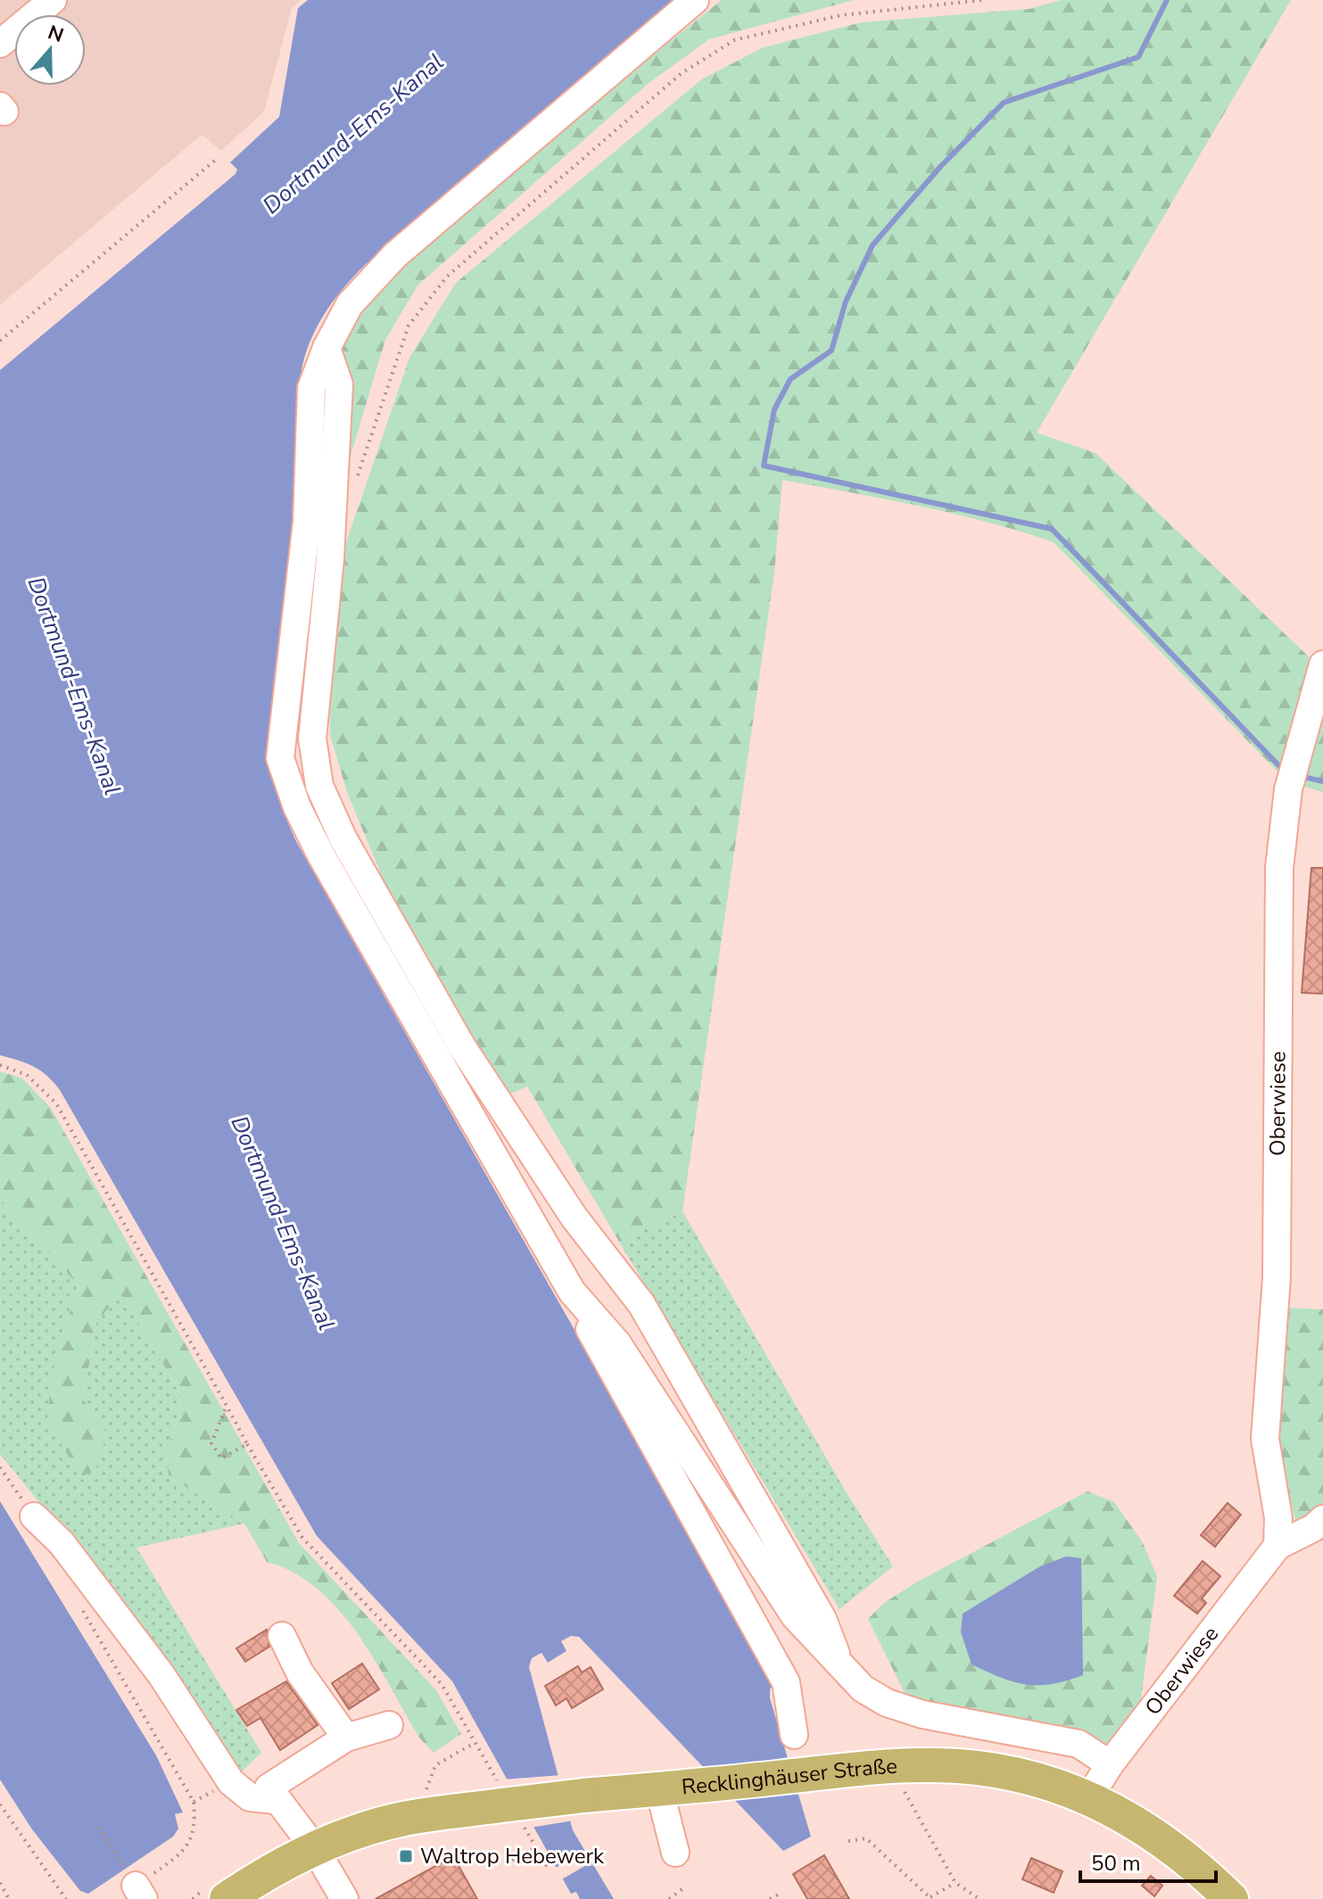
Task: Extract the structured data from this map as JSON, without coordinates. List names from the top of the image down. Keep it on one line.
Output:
{"streets":{"main road":["Recklinghäuser Straße"],"street":["Oberwiese"]},"crossings":[["Oberwiese","Recklinghäuser Straße"]],"water":["Dortmund-Ems-Kanal"],"places":{"transit":["Waltrop Hebewerk"]},"scale_bar":"50 m","north":"top"}
